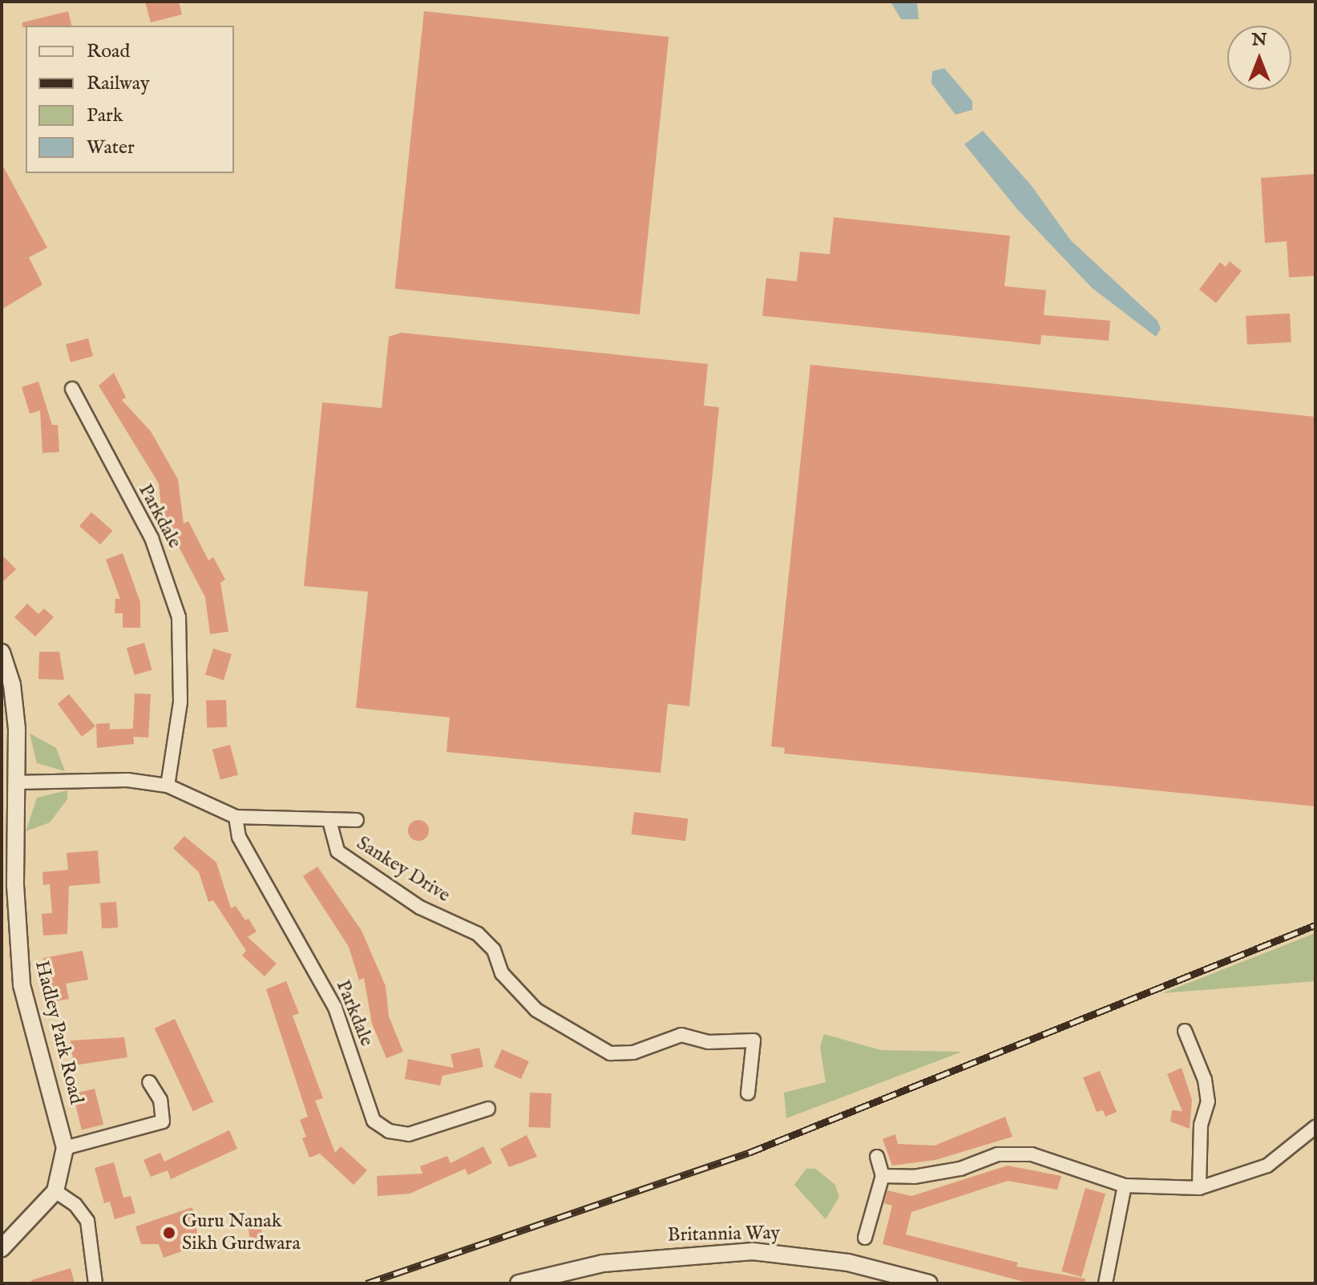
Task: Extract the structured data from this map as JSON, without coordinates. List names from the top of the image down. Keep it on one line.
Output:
{"streets":{"street":["Parkdale","Sankey Drive","Hadley Park Road","Britannia Way"]},"places":["Guru Nanak Sikh Gurdwara"],"legend":["Road","Railway","Park","Water"],"north":"top"}
